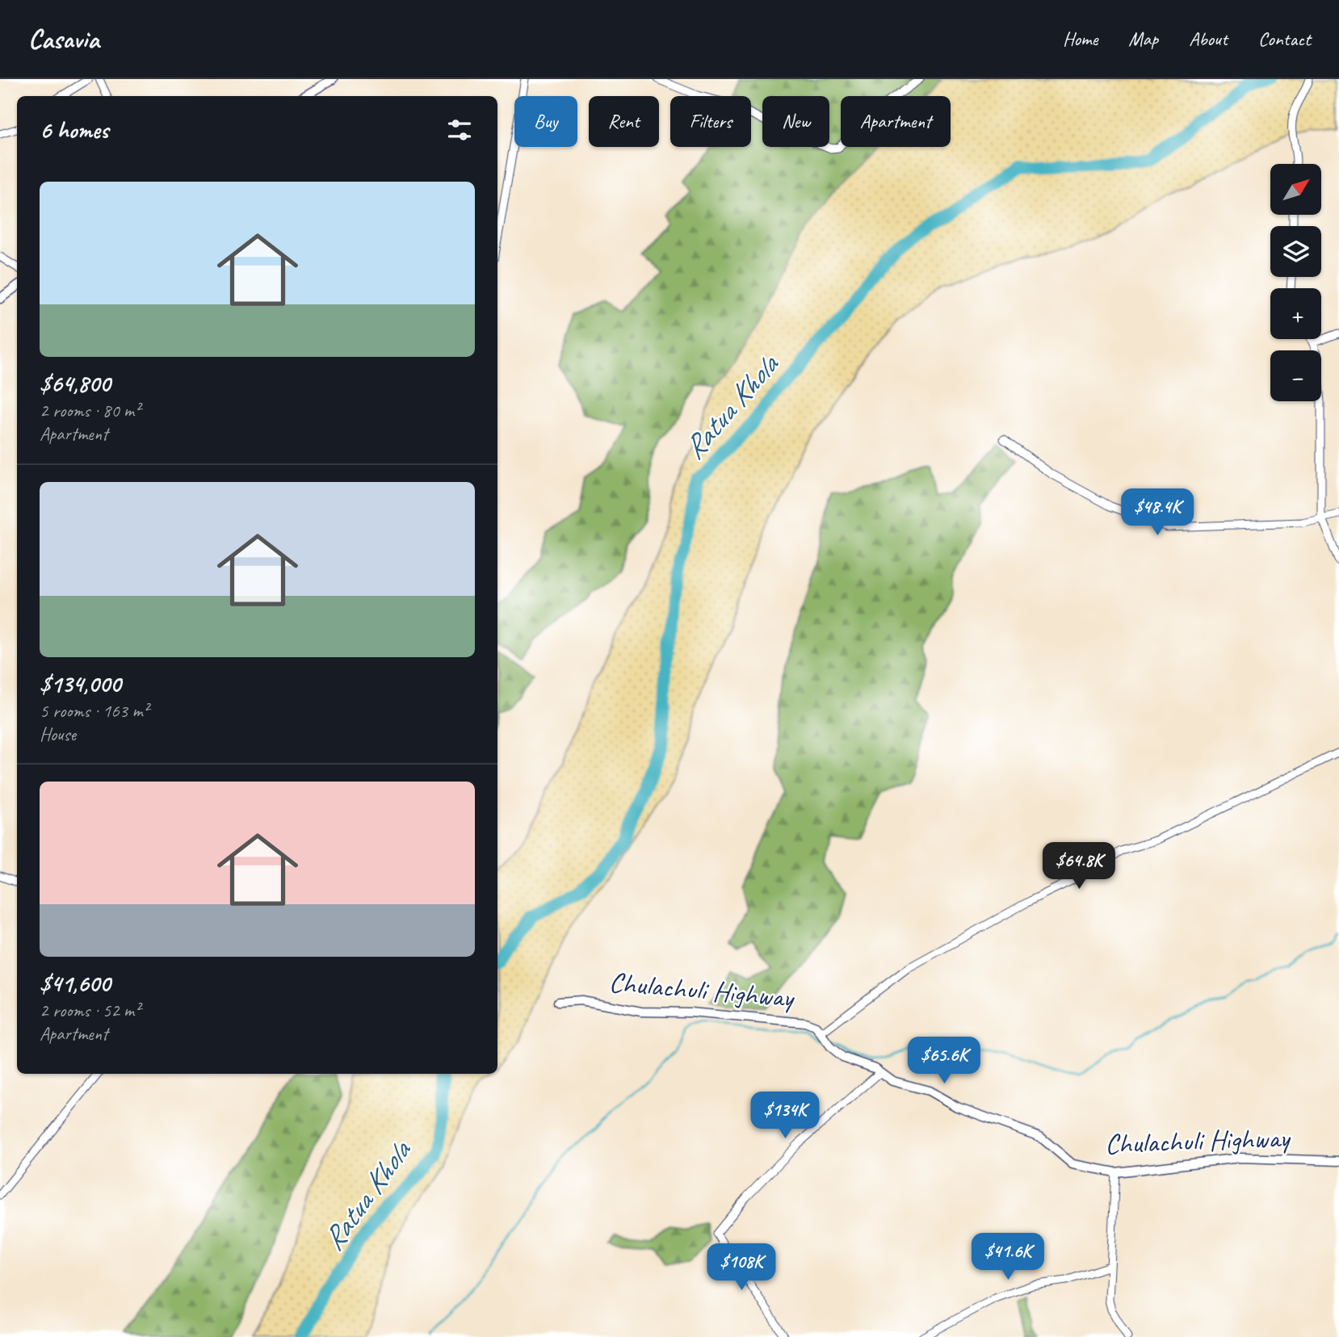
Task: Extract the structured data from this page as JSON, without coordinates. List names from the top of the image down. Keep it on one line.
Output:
{"streets":{"street":["Chulachuli Highway"]},"water":["Ratua Khola"],"north":"top right","page":{"header":"Casavia","nav":["Home","Map","About","Contact"],"chip":["Buy","Rent","Filters","New","Apartment"],"heading":"6 homes","map_buttons":["+","−"],"list":[{"name":"$64,800","note":"2 rooms · 80 m² · Apartment"},{"name":"$134,000","note":"5 rooms · 163 m² · House"},{"name":"$41,600","note":"2 rooms · 52 m² · Apartment"}],"price":["$48.4K","$64.8K","$65.6K","$134K","$41.6K","$108K"]}}
